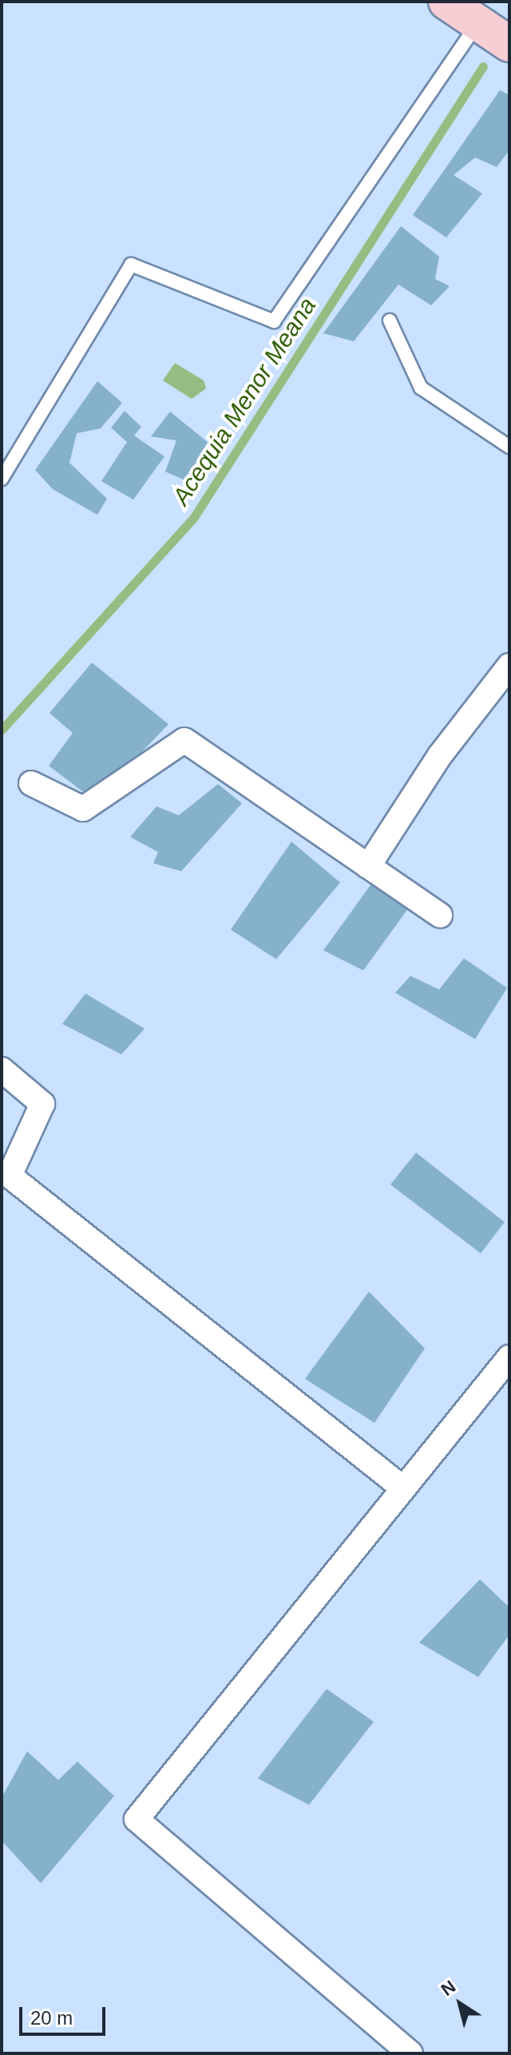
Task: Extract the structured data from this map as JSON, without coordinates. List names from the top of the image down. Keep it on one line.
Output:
{"water":["Acequia Menor Meana"],"scale_bar":"20 m","north":"top left"}
